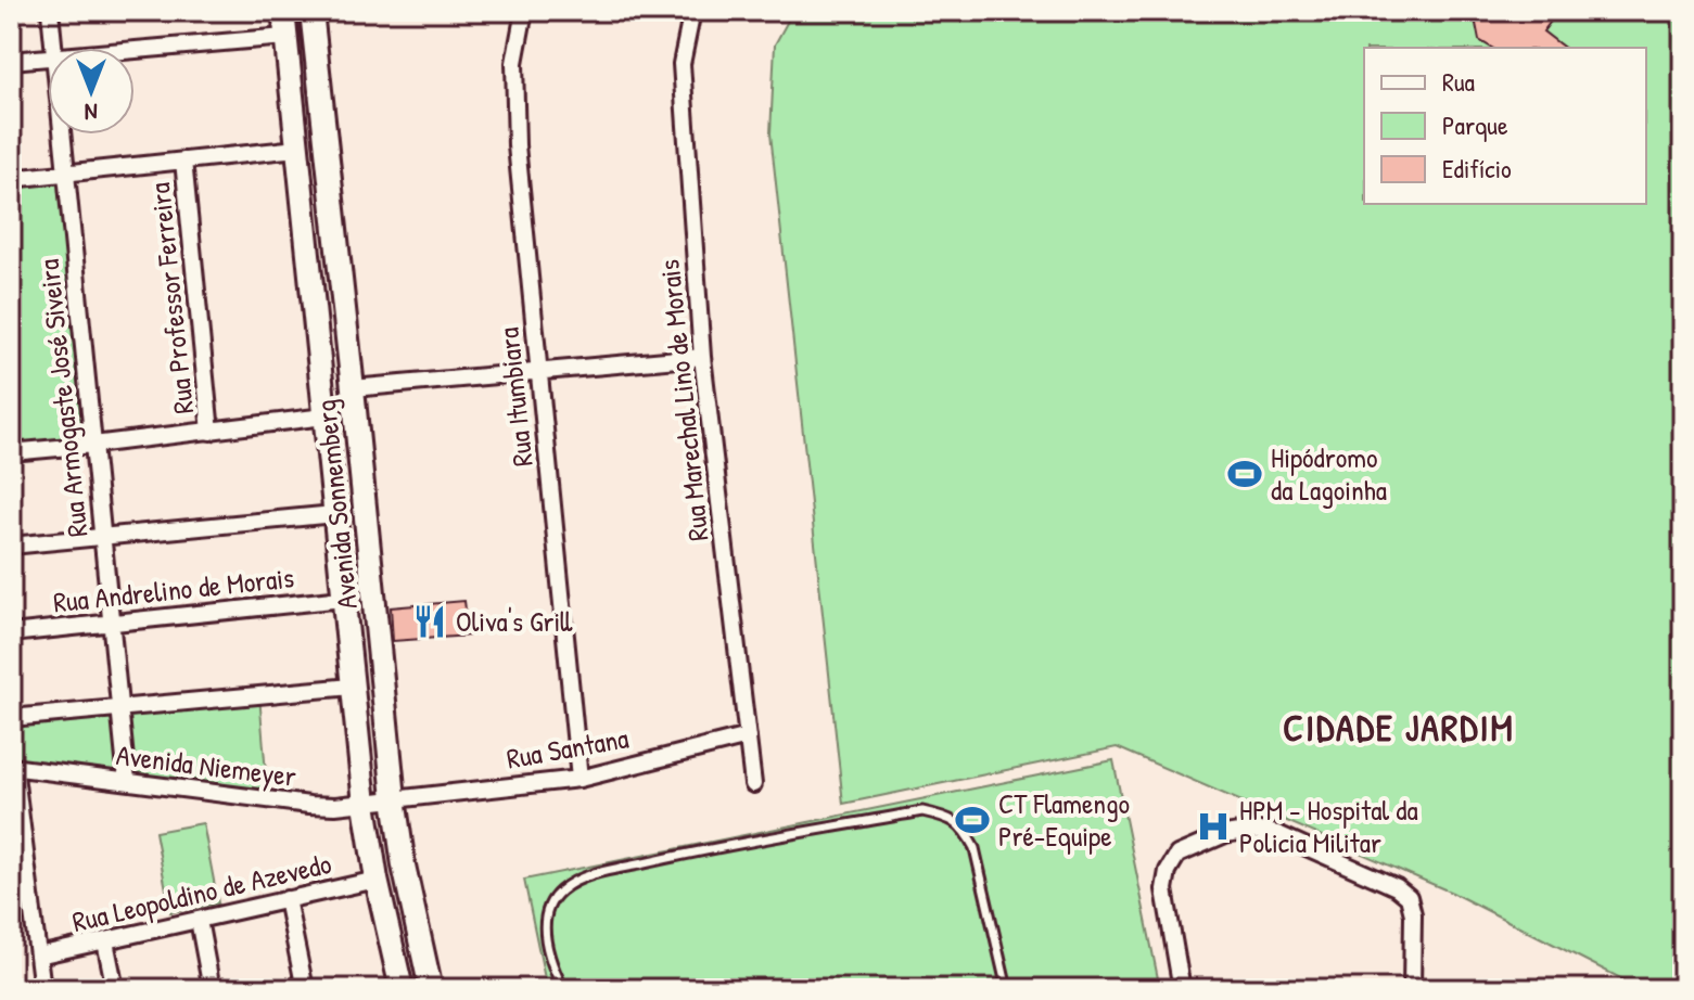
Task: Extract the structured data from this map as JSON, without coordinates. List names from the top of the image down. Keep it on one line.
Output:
{"streets":{"street":["Rua Professor Ferreira","Rua Itumbiara","Rua Armogaste José Siveira","Rua Marechal Lino de Morais","Avenida Sonnemberg","Rua Andrelino de Morais","Rua Santana","Avenida Niemeyer","Rua Leopoldino de Azevedo"]},"crossings":[["Rua Itumbiara","Rua Santana"],["Rua Armogaste José Siveira","Rua Andrelino de Morais"],["Rua Armogaste José Siveira","Avenida Niemeyer"],["Rua Marechal Lino de Morais","Rua Santana"],["Avenida Sonnemberg","Rua Andrelino de Morais"],["Avenida Sonnemberg","Rua Santana"],["Avenida Sonnemberg","Avenida Niemeyer"],["Avenida Sonnemberg","Rua Leopoldino de Azevedo"],["Rua Santana","Avenida Niemeyer"]],"districts":["CIDADE JARDIM"],"places":{"sports":["Hipódromo da Lagoinha","CT Flamengo Pré-Equipe"],"restaurant":["Oliva's Grill"],"hospital":["HPM - Hospital da Policia Militar"]},"legend":["Rua","Parque","Edifício"],"north":"bottom"}
